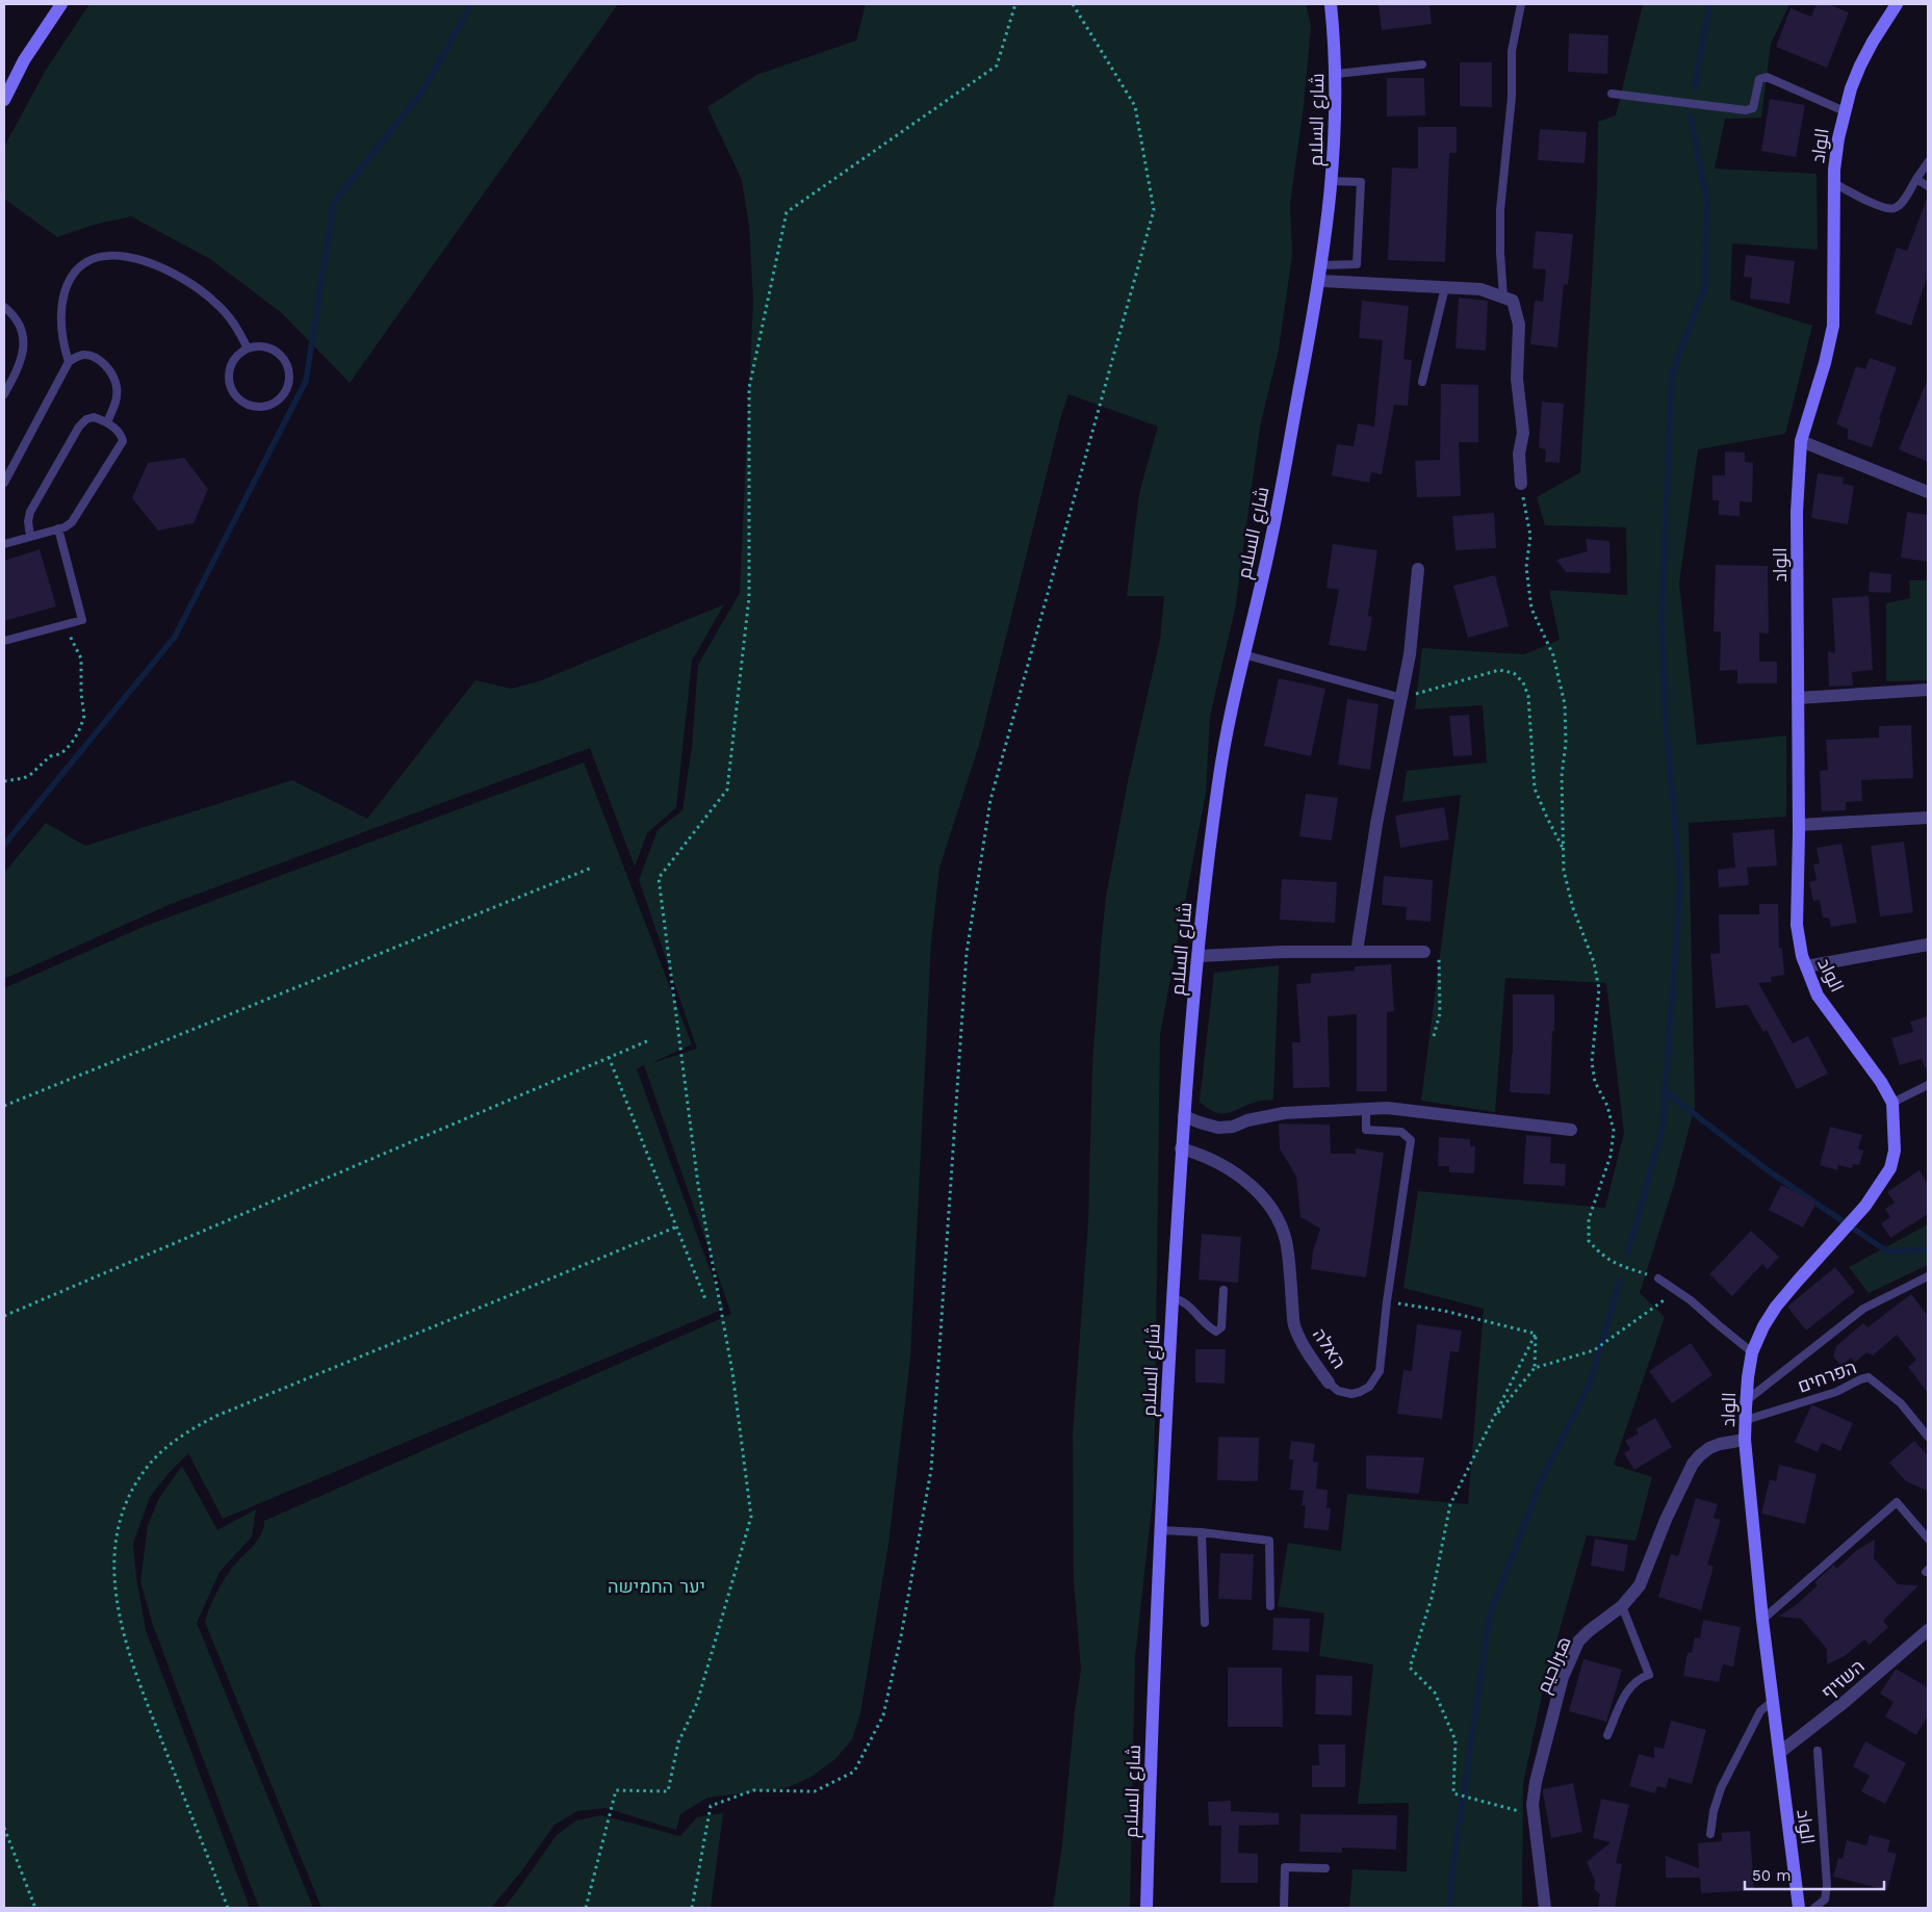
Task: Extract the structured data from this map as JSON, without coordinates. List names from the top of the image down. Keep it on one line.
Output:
{"streets":{"main road":["شارع السلام","الواد"],"street":["האלה","هبراحيم","השזיף"],"lane":["הפרחים"]},"crossings":[["شارع السلام","האלה"],["الواد","הפרחים"],["الواد","هبراحيم"],["الواد","השזיף"]],"parks":["יער החמישה"],"scale_bar":"50 m"}
